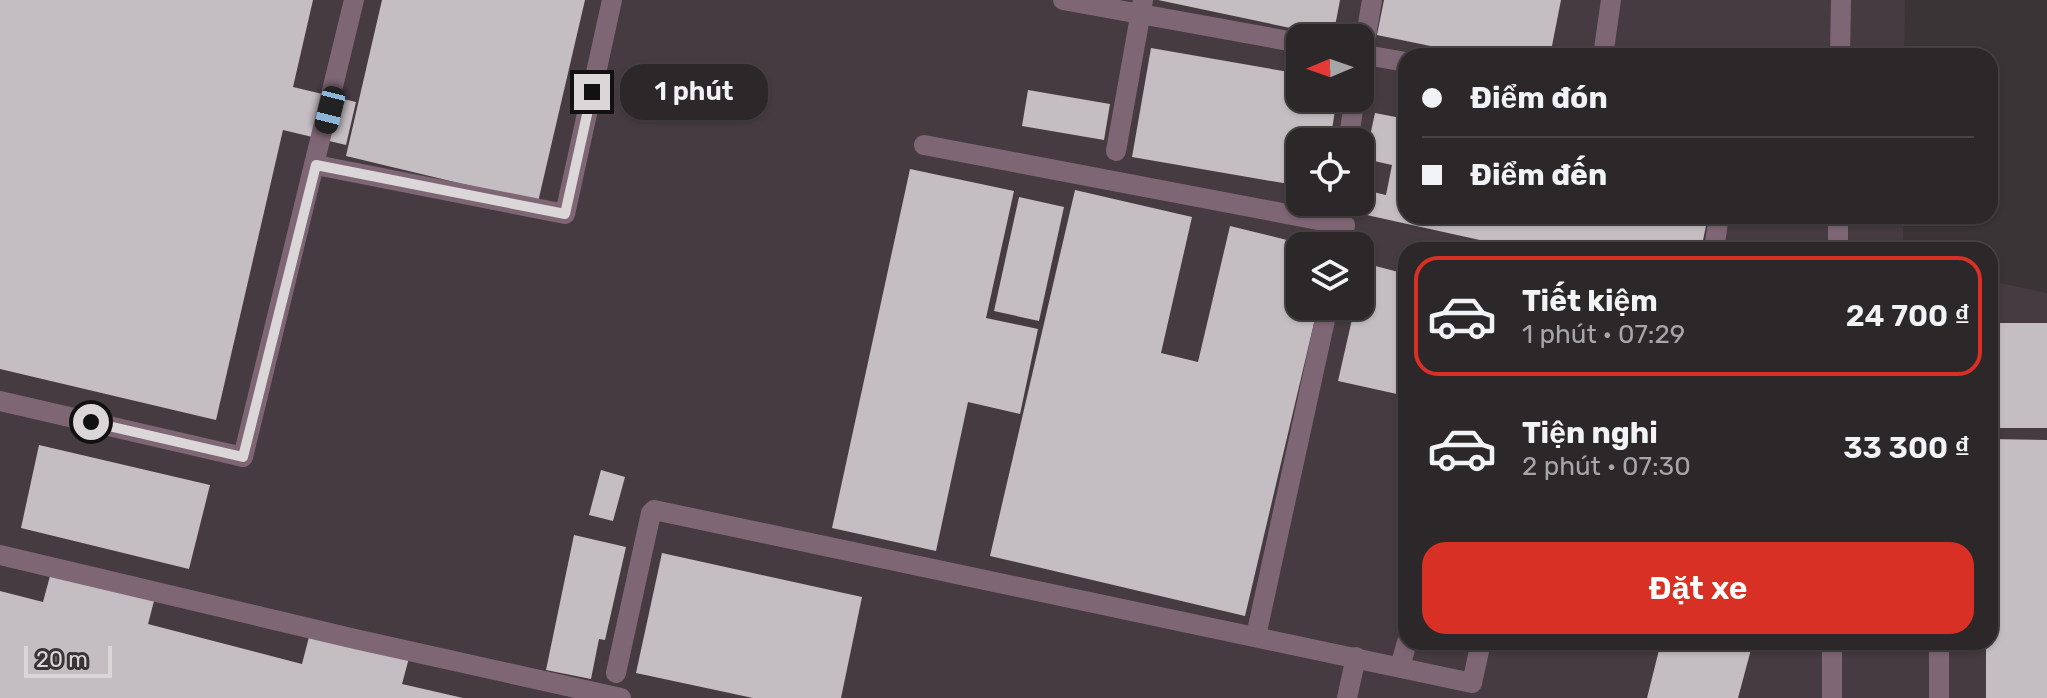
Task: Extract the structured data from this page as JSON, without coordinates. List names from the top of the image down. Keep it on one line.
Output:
{"scale_bar":"20 m","north":"left","page":{"banner":["Điểm đón","Điểm đến"],"bubble":"1 phút","list":[{"name":"Tiết kiệm","note":"1 phút · 07:29","value":"24 700 ₫"},{"name":"Tiện nghi","note":"2 phút · 07:30","value":"33 300 ₫"}],"buttons":"Đặt xe","scale":"20 m"}}
